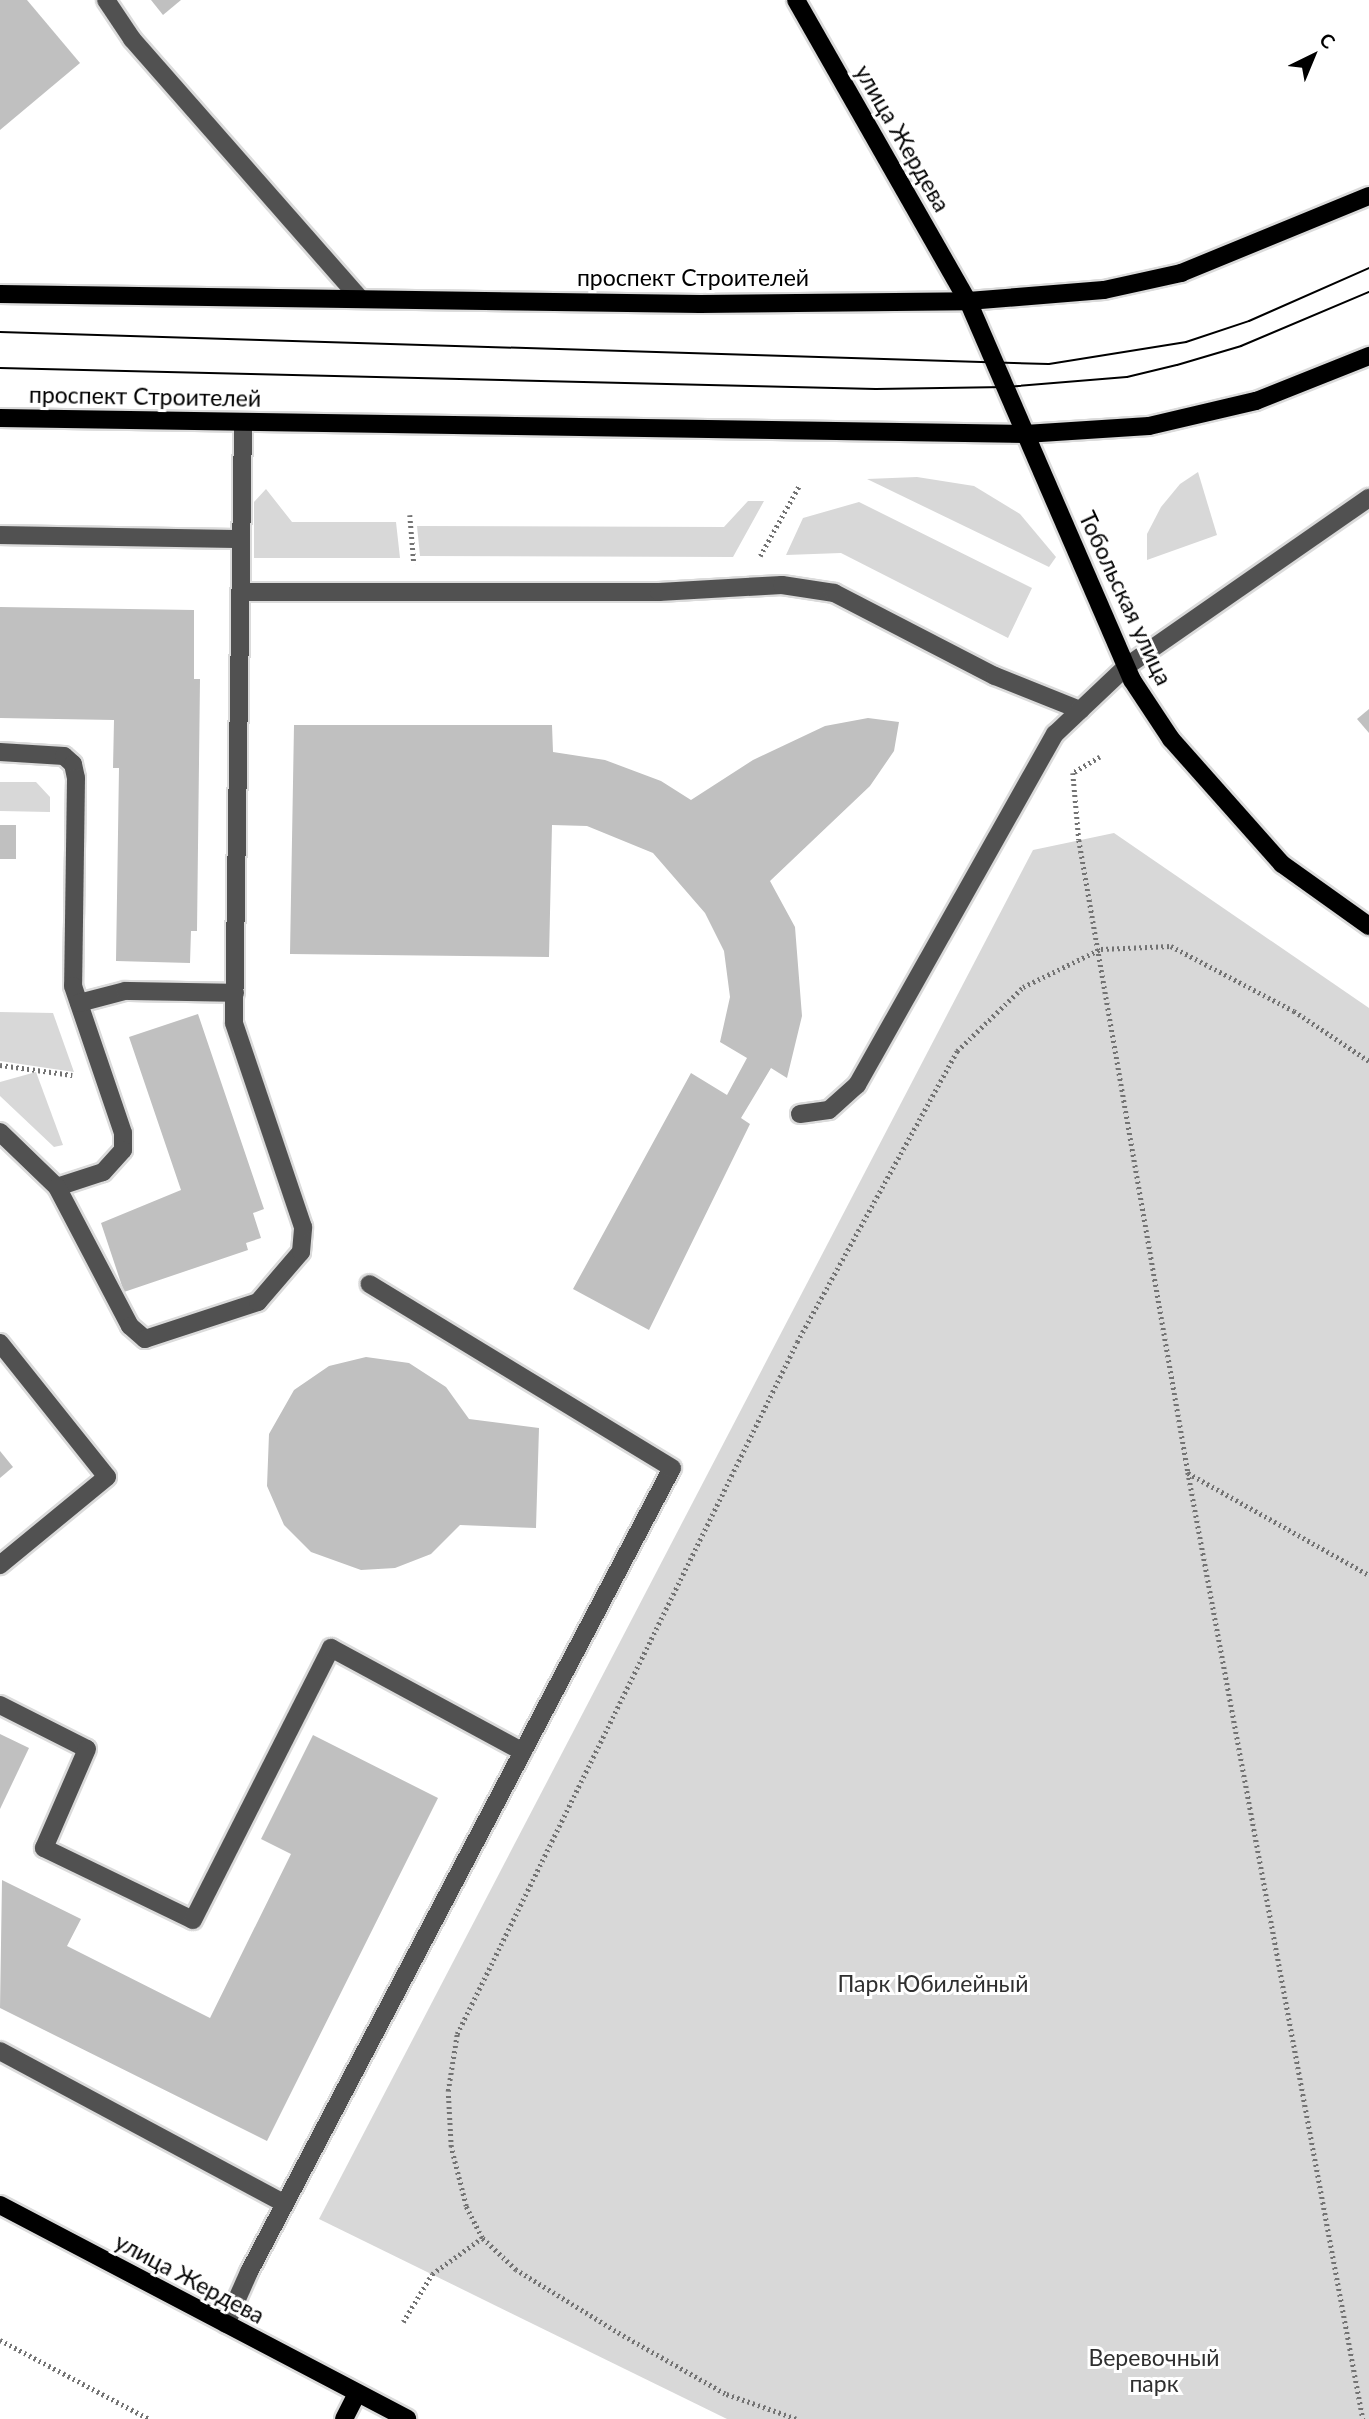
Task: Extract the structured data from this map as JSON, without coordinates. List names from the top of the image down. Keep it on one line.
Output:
{"streets":{"main road":["улица Жердева","проспект Строителей","Тобольская улица"]},"crossings":[["улица Жердева","проспект Строителей"],["улица Жердева","Тобольская улица"],["проспект Строителей","Тобольская улица"]],"parks":["Парк Юбилейный","Веревочный парк"],"north":"top right"}
